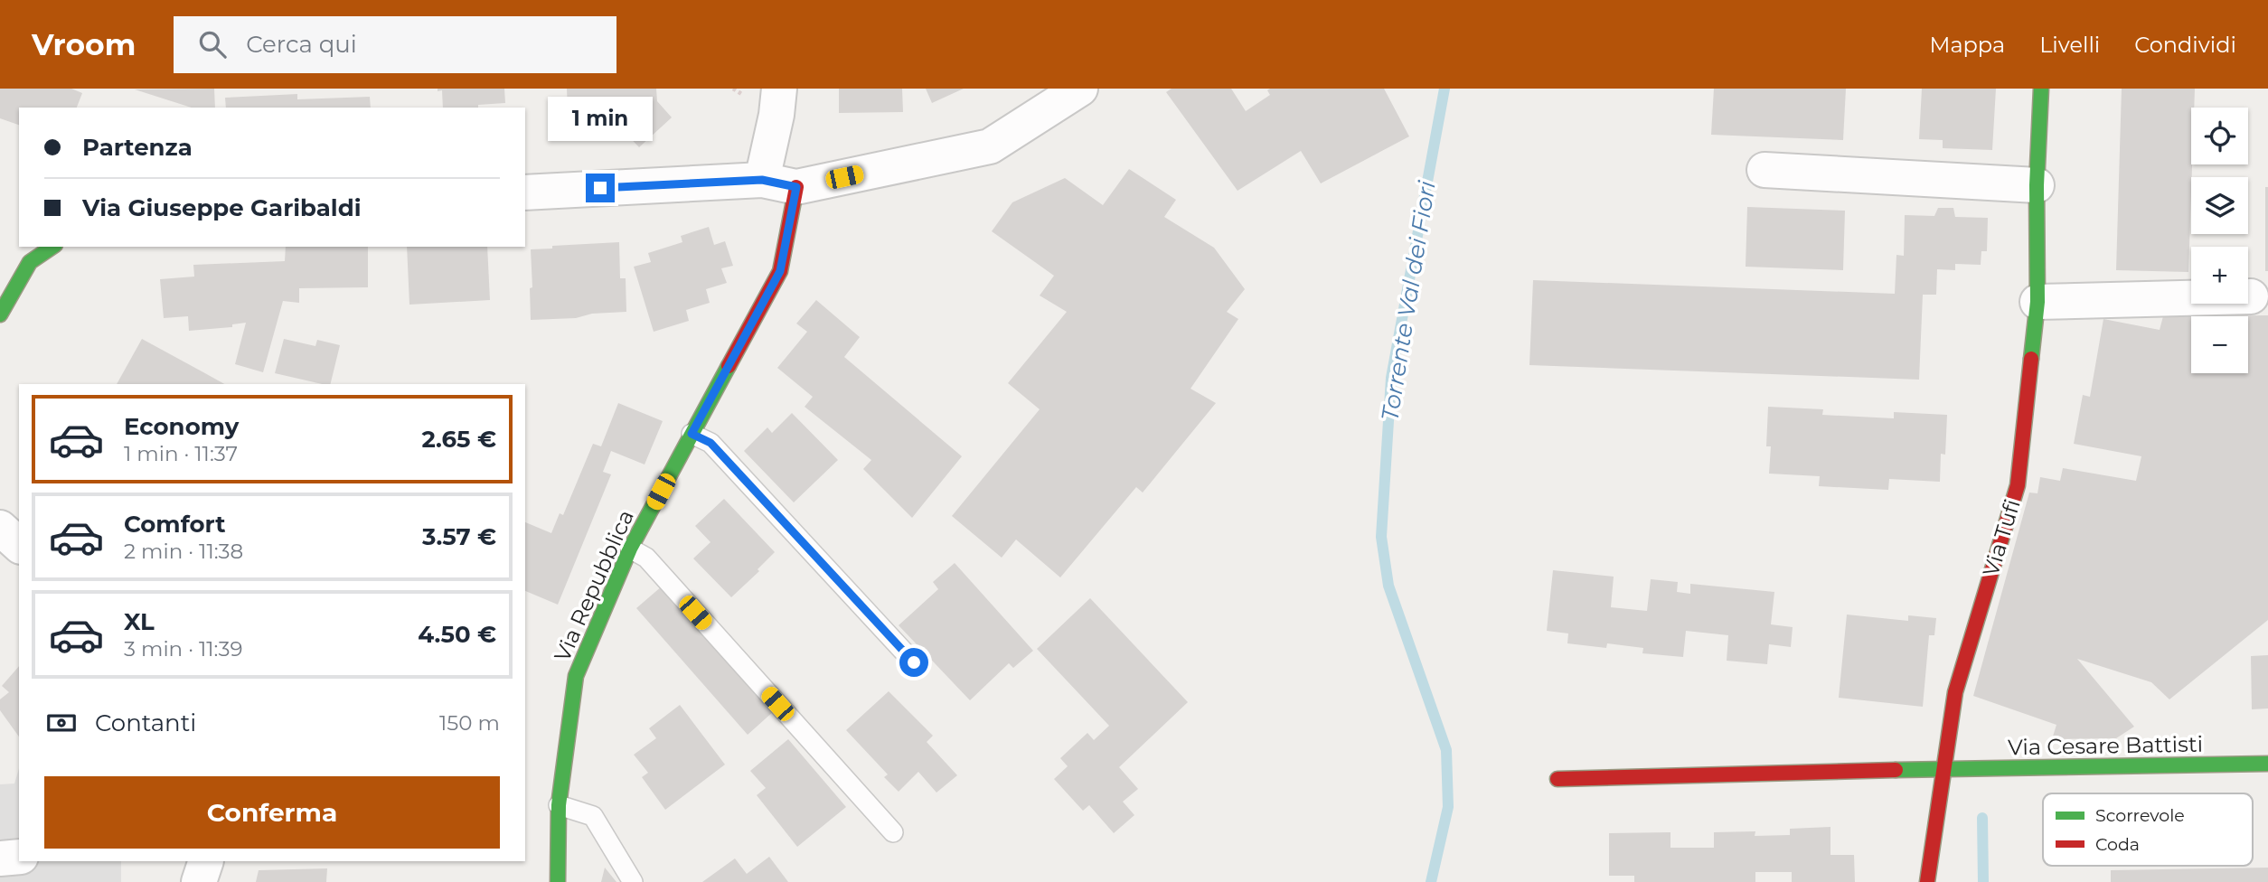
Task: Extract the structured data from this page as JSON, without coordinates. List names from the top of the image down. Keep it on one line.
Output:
{"streets":{"street":["Via Tufi","Via Repubblica","Via Cesare Battisti"]},"crossings":[["Via Tufi","Via Cesare Battisti"]],"water":["Torrente Val dei Fiori"],"legend":["Scorrevole","Coda"],"page":{"header":"Vroom","search":"Cerca qui","nav":["Mappa","Livelli","Condividi"],"bubble":"1 min","map_buttons":["+","−"],"banner":["Partenza","Via Giuseppe Garibaldi"],"list":[{"name":"Economy","note":"1 min · 11:37","value":"2.65 €"},{"name":"Comfort","note":"2 min · 11:38","value":"3.57 €"},{"name":"XL","note":"3 min · 11:39","value":"4.50 €"}],"pay":["Contanti","150 m"],"buttons":"Conferma"}}
